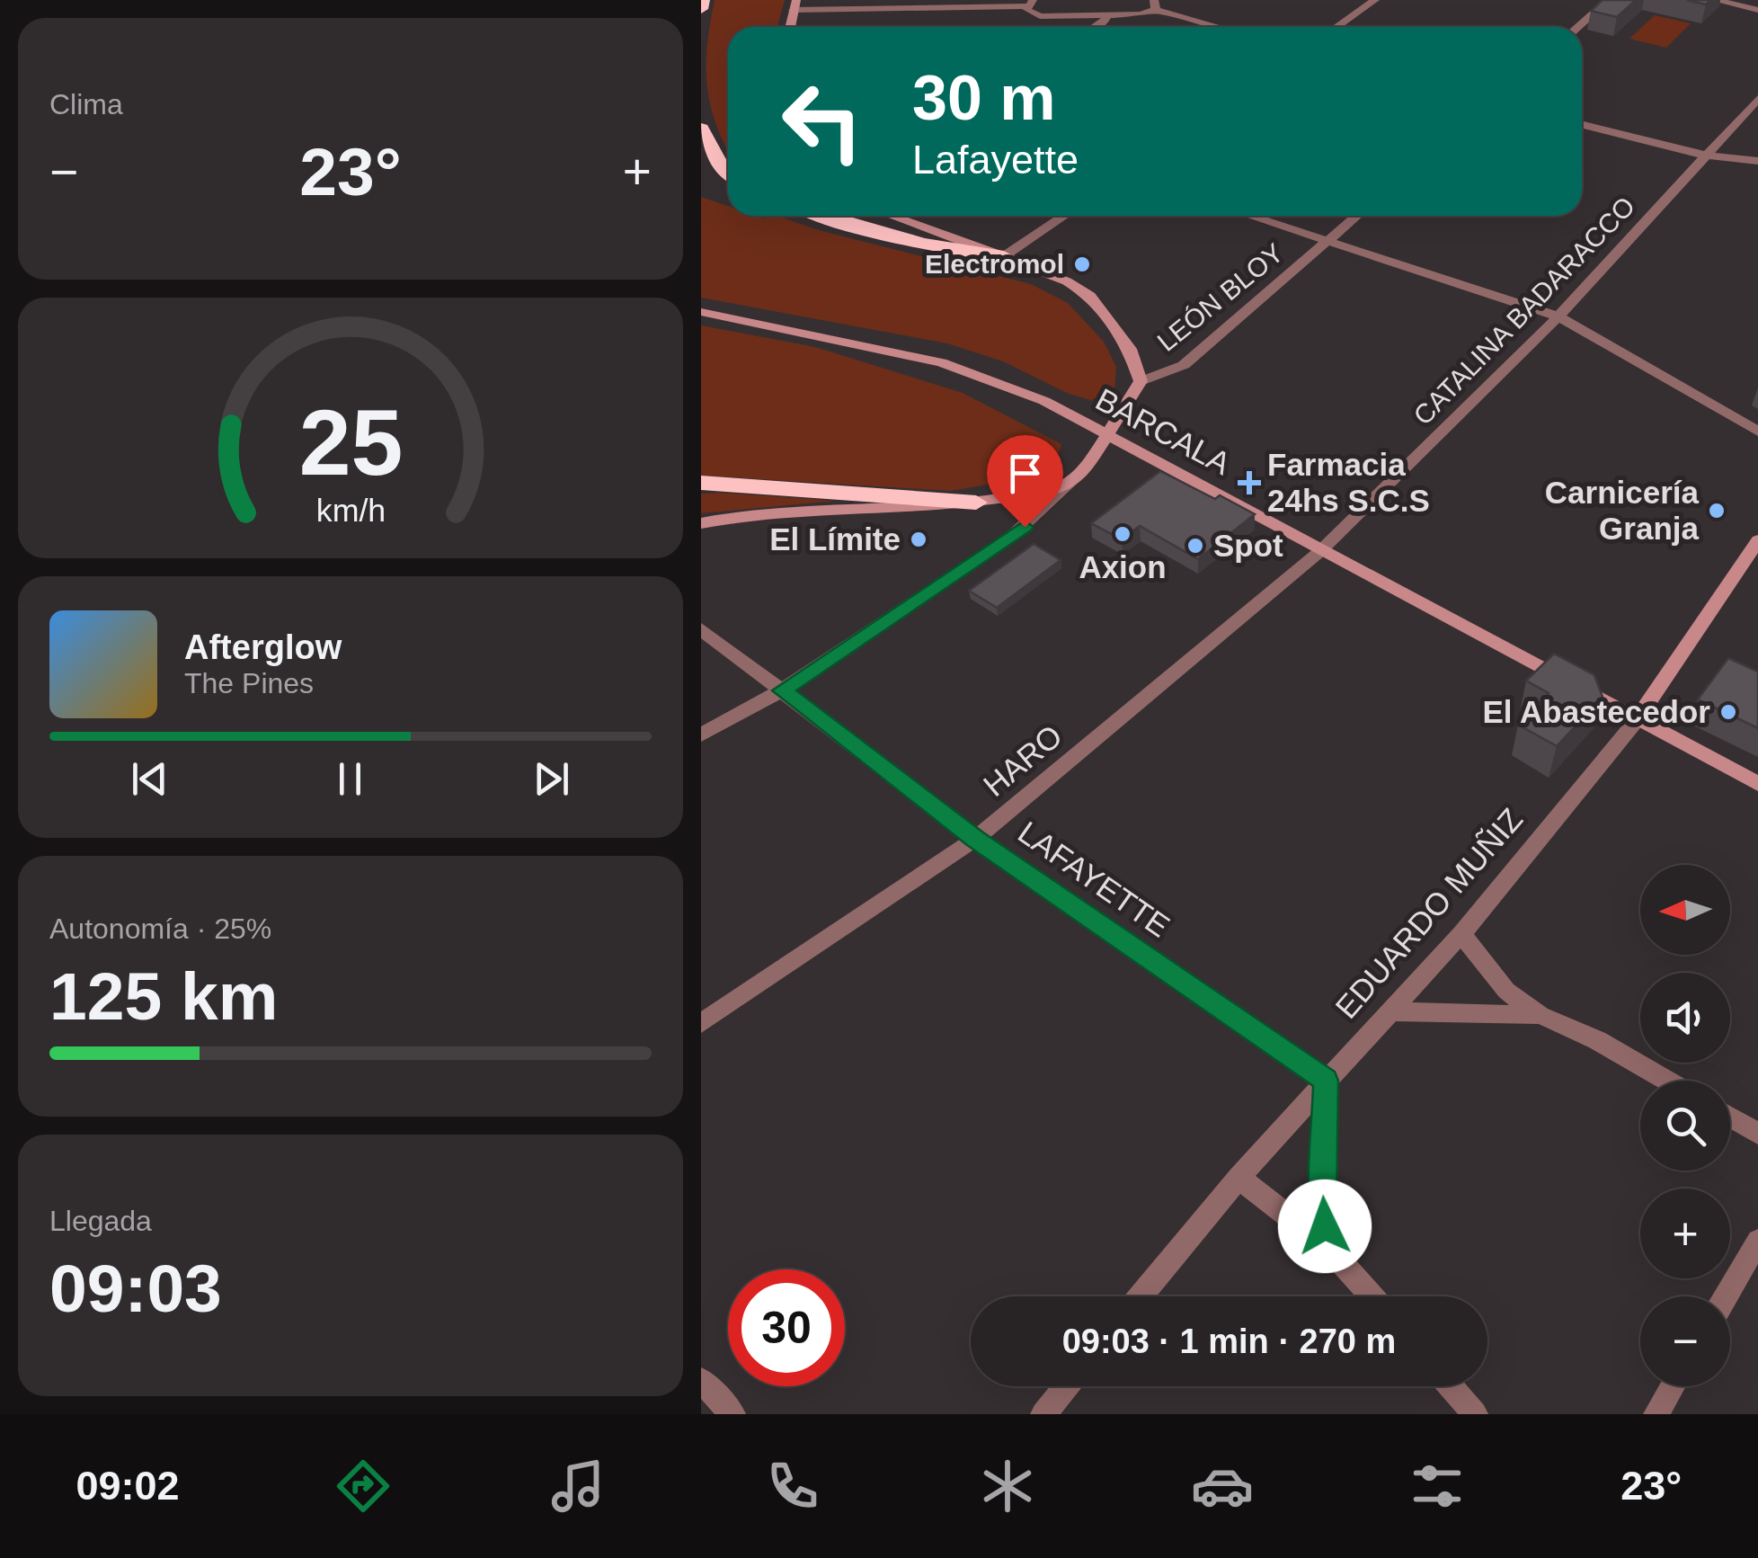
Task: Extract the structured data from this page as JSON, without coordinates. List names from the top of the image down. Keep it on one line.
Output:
{"streets":{"street":["LEÓN BLOY","CATALINA BADARACCO","BARCALA","HARO","LAFAYETTE","EDUARDO MUÑIZ"]},"crossings":[["CATALINA BADARACCO","BARCALA"],["CATALINA BADARACCO","HARO"],["BARCALA","HARO"],["BARCALA","EDUARDO MUÑIZ"],["HARO","LAFAYETTE"],["LAFAYETTE","EDUARDO MUÑIZ"]],"places":{"other":["Electromol","Carnicería Granja","Axion","El Límite","Spot","El Abastecedor"],"health":["Farmacia 24hs S.C.S"]},"north":"left","page":{"tile":["Clima",["Autonomía · 25%","125 km"],["Llegada","09:03"]],"turn":["30 m","Lafayette"],"heat":["−","23°","+"],"song":["Afterglow","The Pines"],"map_buttons":["+","−"],"limit":"30","trip":"09:03 · 1 min · 270 m","tabs":["09:02","23°"],"gauge":["25","km/h"]}}
